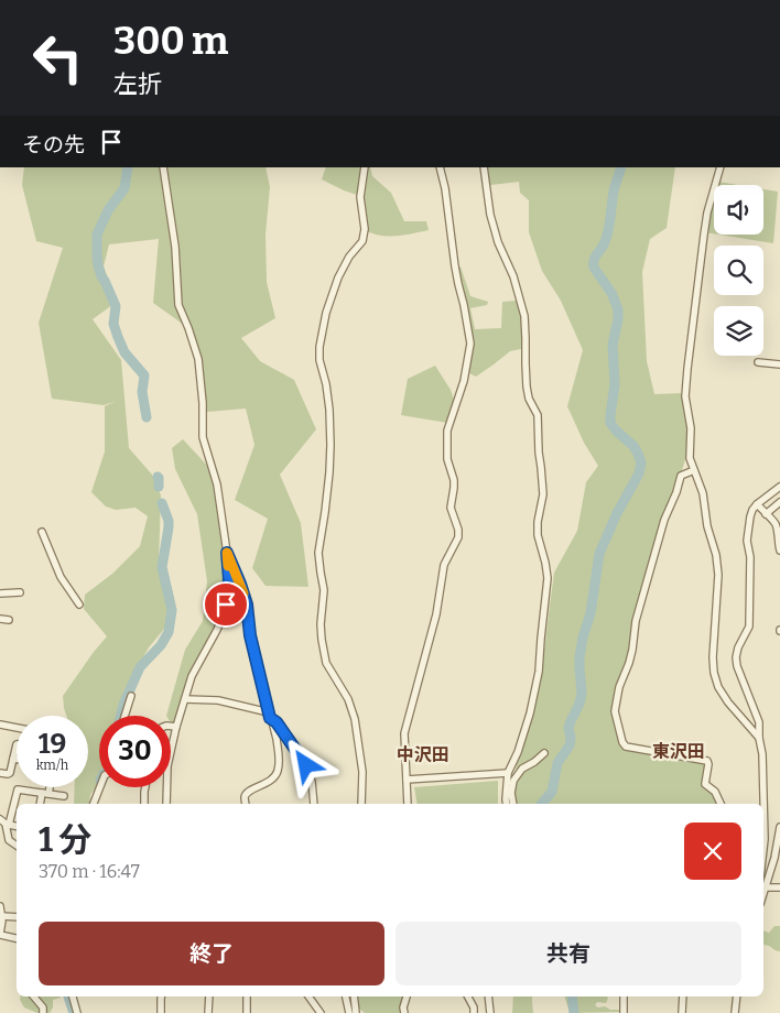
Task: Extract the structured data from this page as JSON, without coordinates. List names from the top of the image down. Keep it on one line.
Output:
{"districts":["東沢田","中沢田"],"page":{"turn":["300 m","左折"],"then":"その先","speed":"19 km/h","limit":"30","heading":["1 分","370 m · 16:47"],"buttons":["終了","共有"]}}
